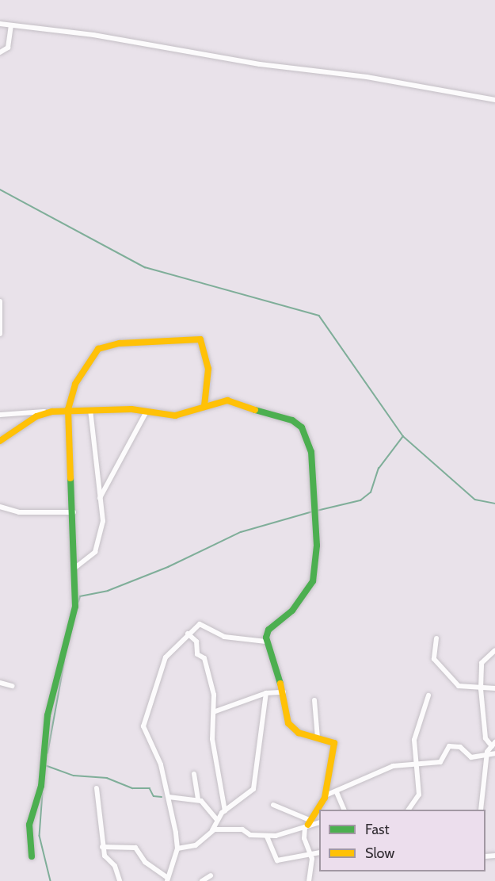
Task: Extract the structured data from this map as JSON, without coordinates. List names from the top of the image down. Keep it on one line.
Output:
{"legend":["Fast","Slow"]}
